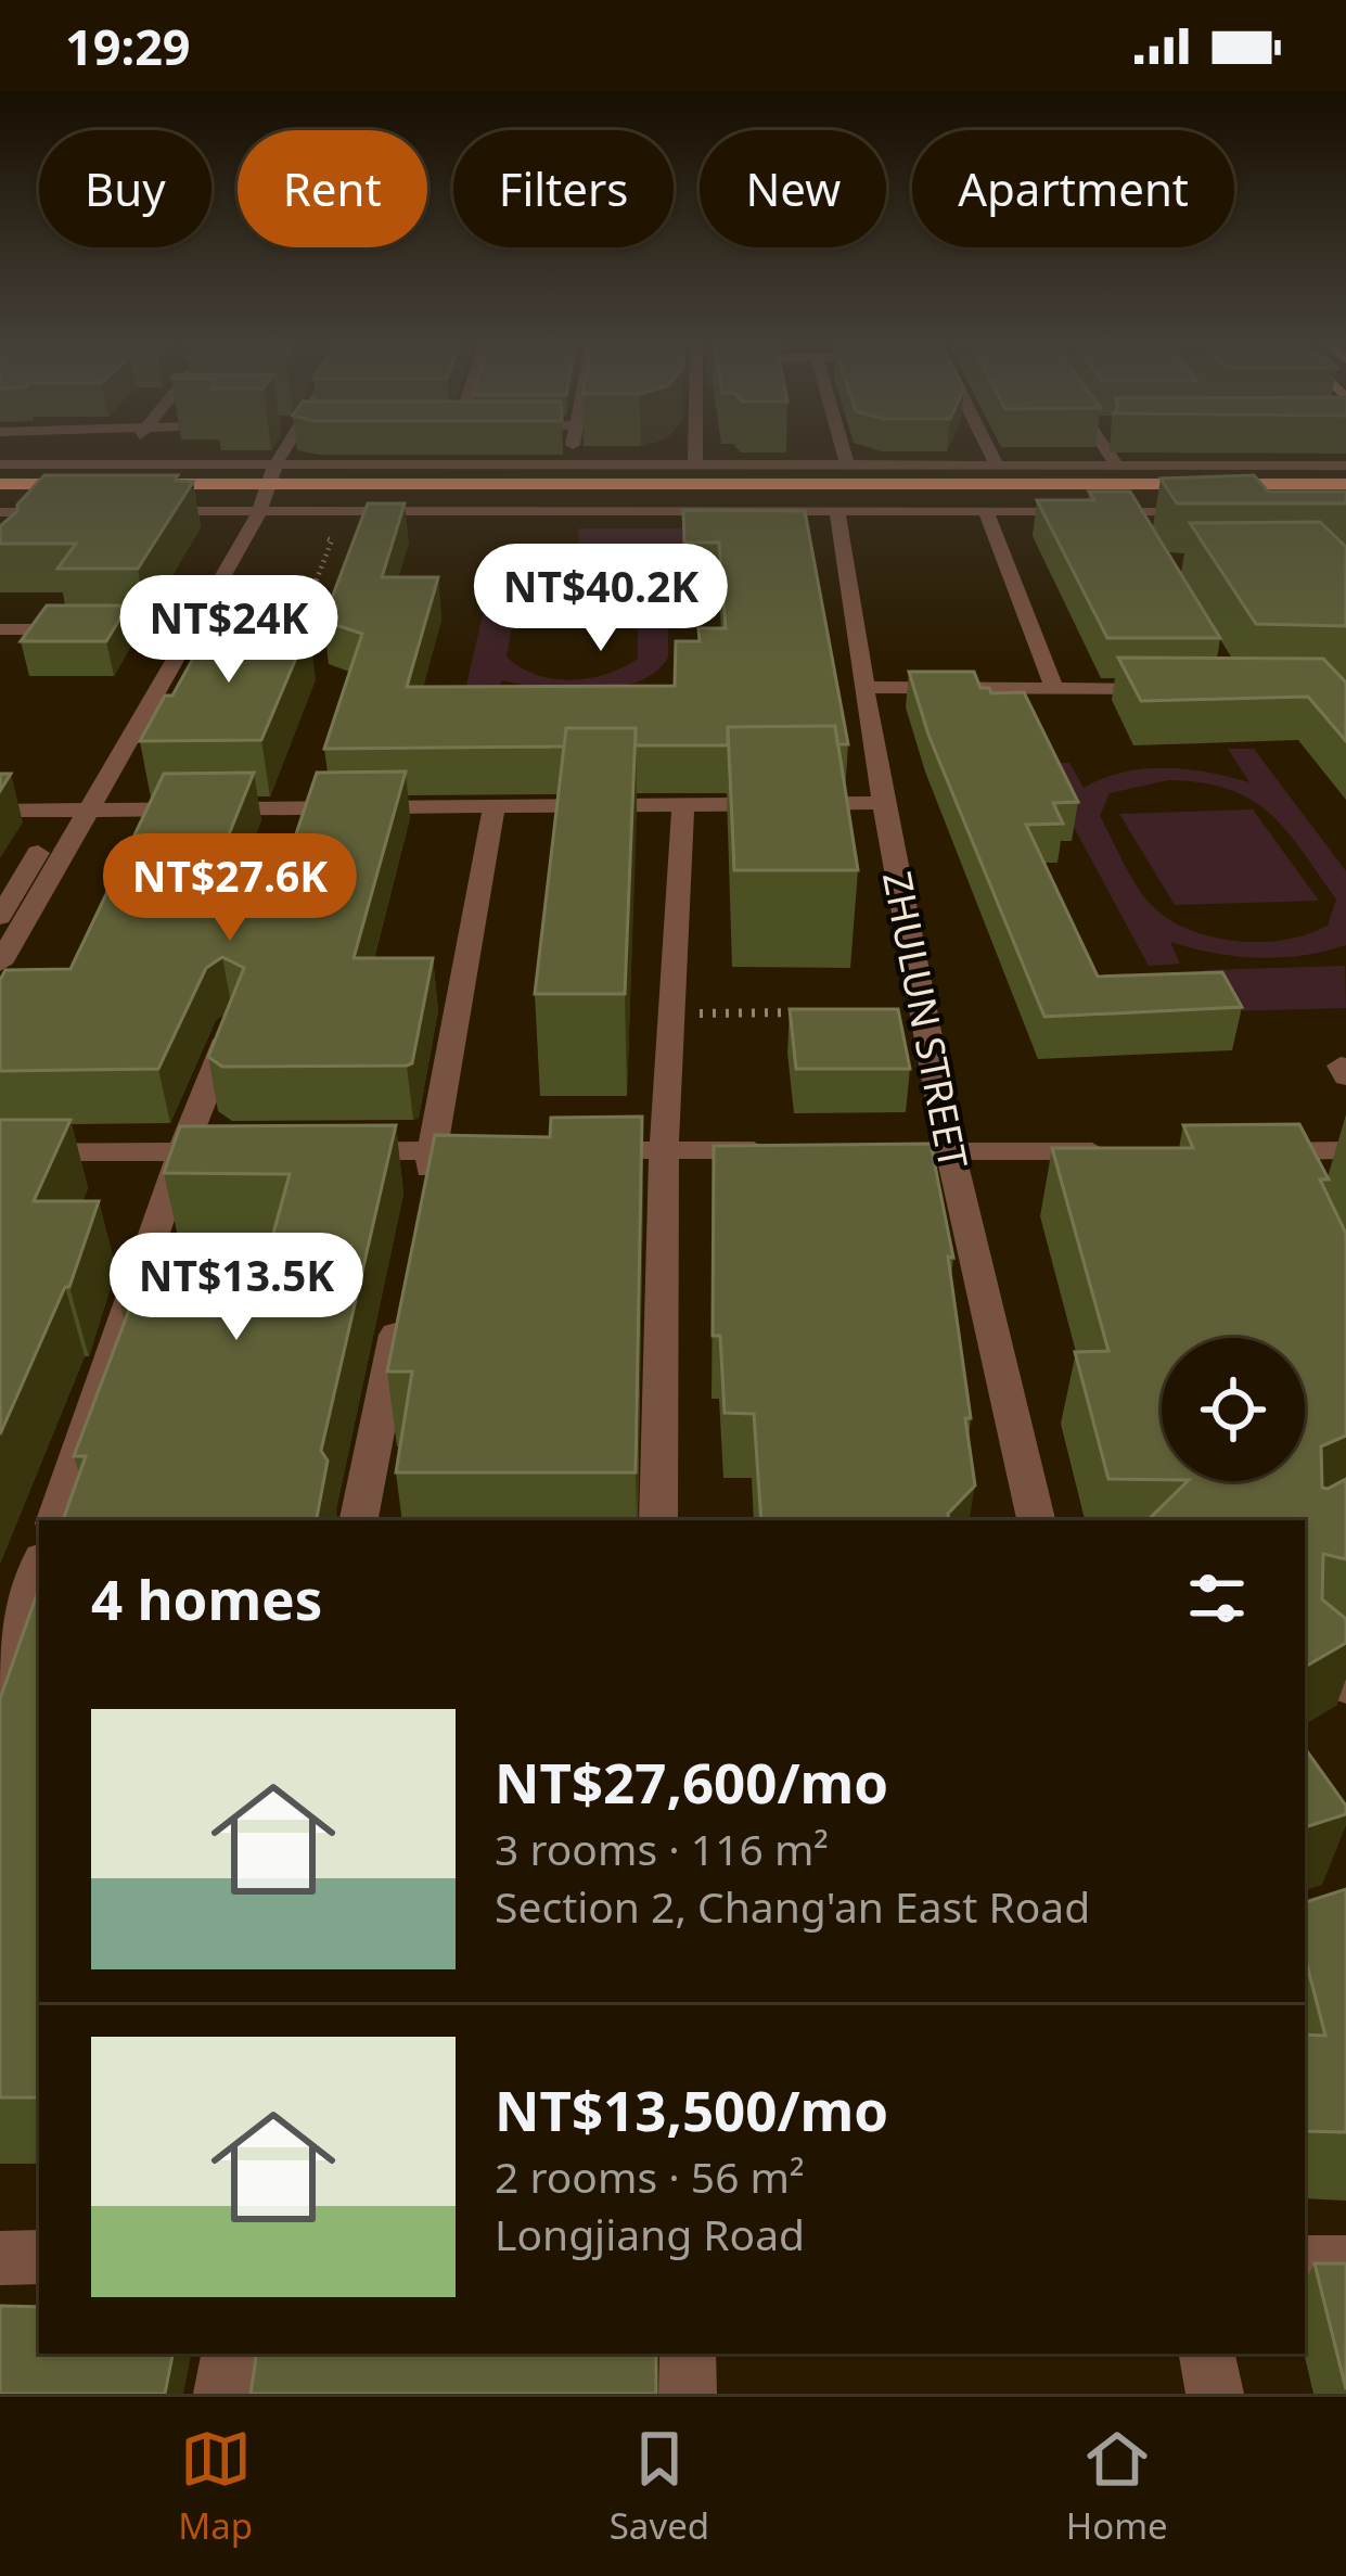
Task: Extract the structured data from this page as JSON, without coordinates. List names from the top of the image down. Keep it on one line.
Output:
{"streets":{"street":["ZHULUN STREET"]},"page":{"status":"19:29","chip":["Buy","Rent","Filters","New","Apartment"],"price":["NT$40.2K","NT$24K","NT$27.6K","NT$13.5K"],"heading":"4 homes","list":[{"name":"NT$27,600/mo","note":"3 rooms · 116 m² · Section 2, Chang'an East Road"},{"name":"NT$13,500/mo","note":"2 rooms · 56 m² · Longjiang Road"}],"tabs":["Map","Saved","Home"]}}
